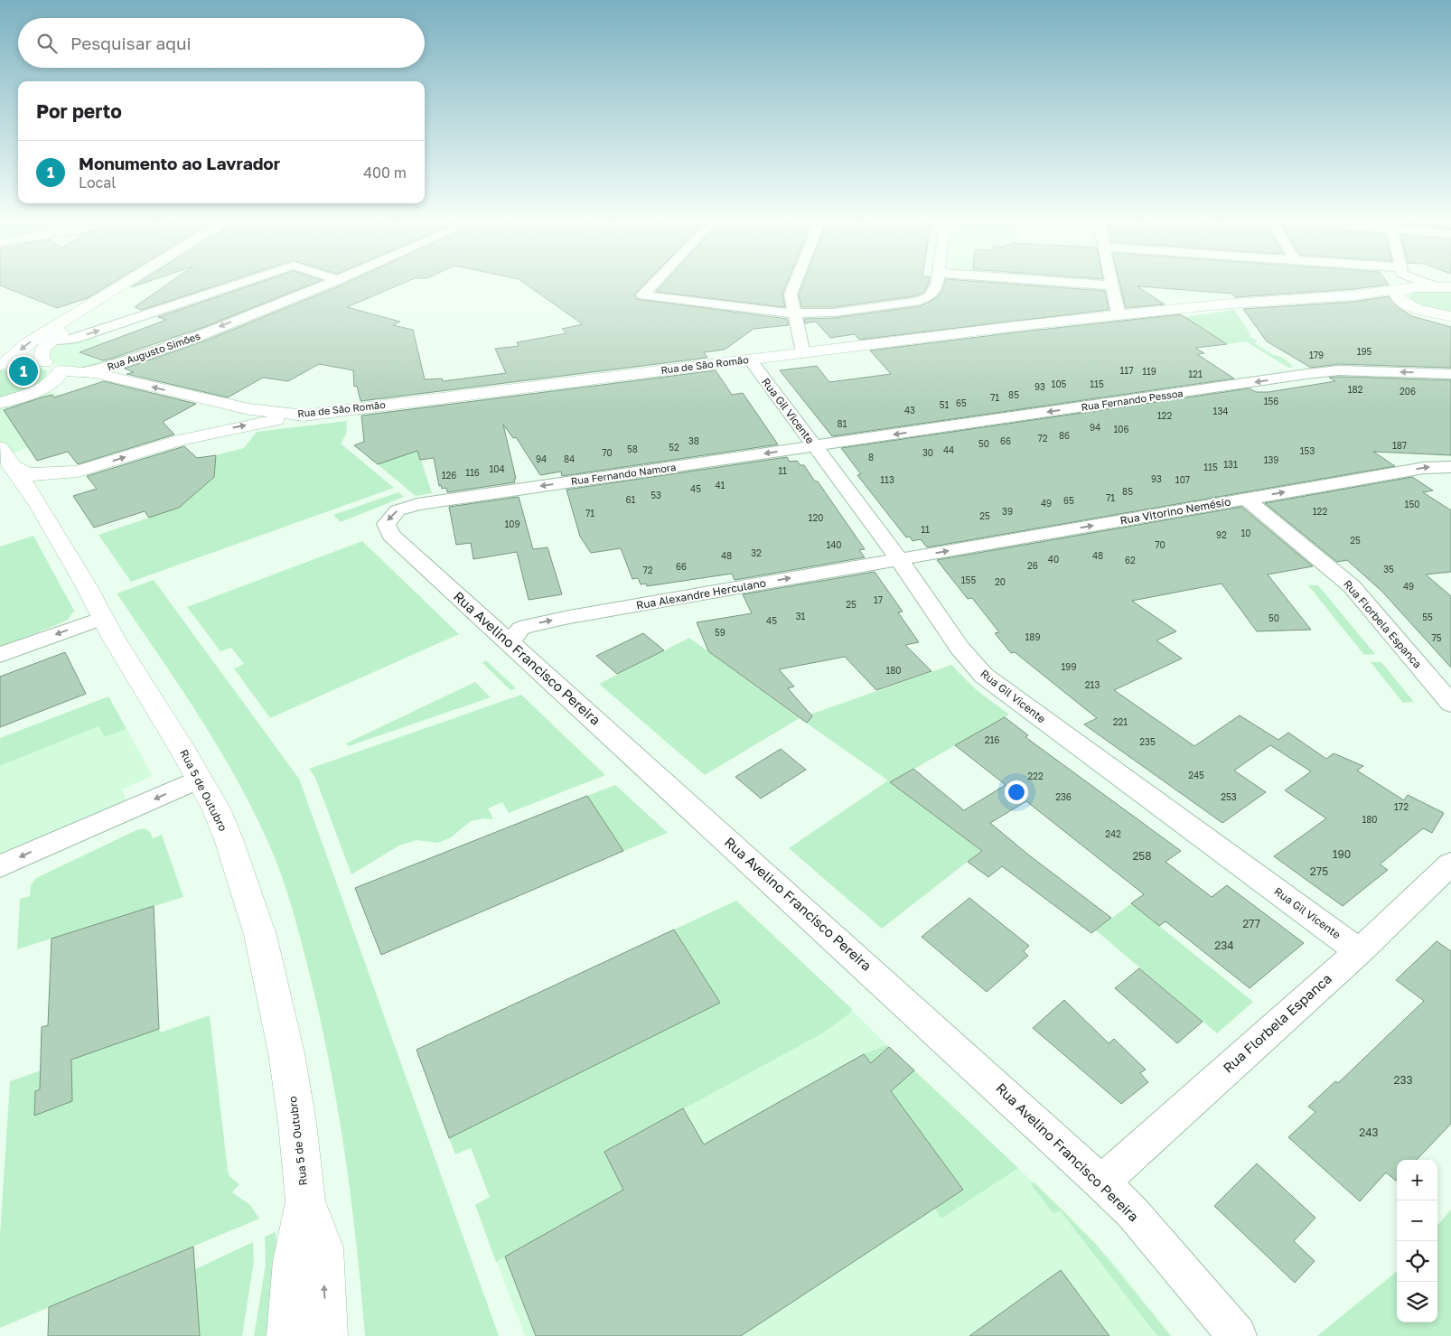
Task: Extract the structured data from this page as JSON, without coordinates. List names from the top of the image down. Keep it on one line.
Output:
{"streets":{"main road":["Rua de São Romão","Rua 5 de Outubro"],"street":["Rua Augusto Simões","Rua Fernando Pessoa","Rua Gil Vicente","Rua Fernando Namora","Rua Vitorino Nemésio","Rua Alexandre Herculano","Rua Florbela Espanca","Rua Avelino Francisco Pereira"]},"crossings":[["Rua Augusto Simões","Rua de São Romão"],["Rua de São Romão","Rua Gil Vicente"],["Rua Fernando Pessoa","Rua Gil Vicente"],["Rua Fernando Pessoa","Rua Fernando Namora"],["Rua Gil Vicente","Rua Fernando Namora"],["Rua Gil Vicente","Rua Vitorino Nemésio"],["Rua Gil Vicente","Rua Alexandre Herculano"],["Rua Gil Vicente","Rua Florbela Espanca"],["Rua Fernando Namora","Rua Avelino Francisco Pereira"],["Rua Vitorino Nemésio","Rua Alexandre Herculano"],["Rua Vitorino Nemésio","Rua Florbela Espanca"],["Rua Alexandre Herculano","Rua Avelino Francisco Pereira"],["Rua Florbela Espanca","Rua Avelino Francisco Pereira"]],"one_way":["Rua Fernando Pessoa","Rua Fernando Namora","Rua Vitorino Nemésio","Rua Alexandre Herculano"],"house_numbers":["195","179","117","119","121","105","115","93","182","206","85","71","156","65","51","43","134","122","81","94","106","86","72","38","66","50","187","52","58","44","153","70","30","8","94","84","139","131","115","104","11","116","126","93","113","107","41","45","85","53","71","61","65","49","150","39","122","71","25","120","109","11","10","92","25","140","70","32","48","48","40","62","26","66","35","72","155","20","49","17","25","31","55","50","45","59","189","75","199","180","213","221","216","235","245","222","236","253","172","180","242","190","258","275","277","234","233","243"],"page":{"search":"Pesquisar aqui","heading":"Por perto","list":[{"mark":"1","name":"Monumento ao Lavrador","note":"Local","value":"400 m"}],"pins":"1","map_buttons":["+","−"]}}
